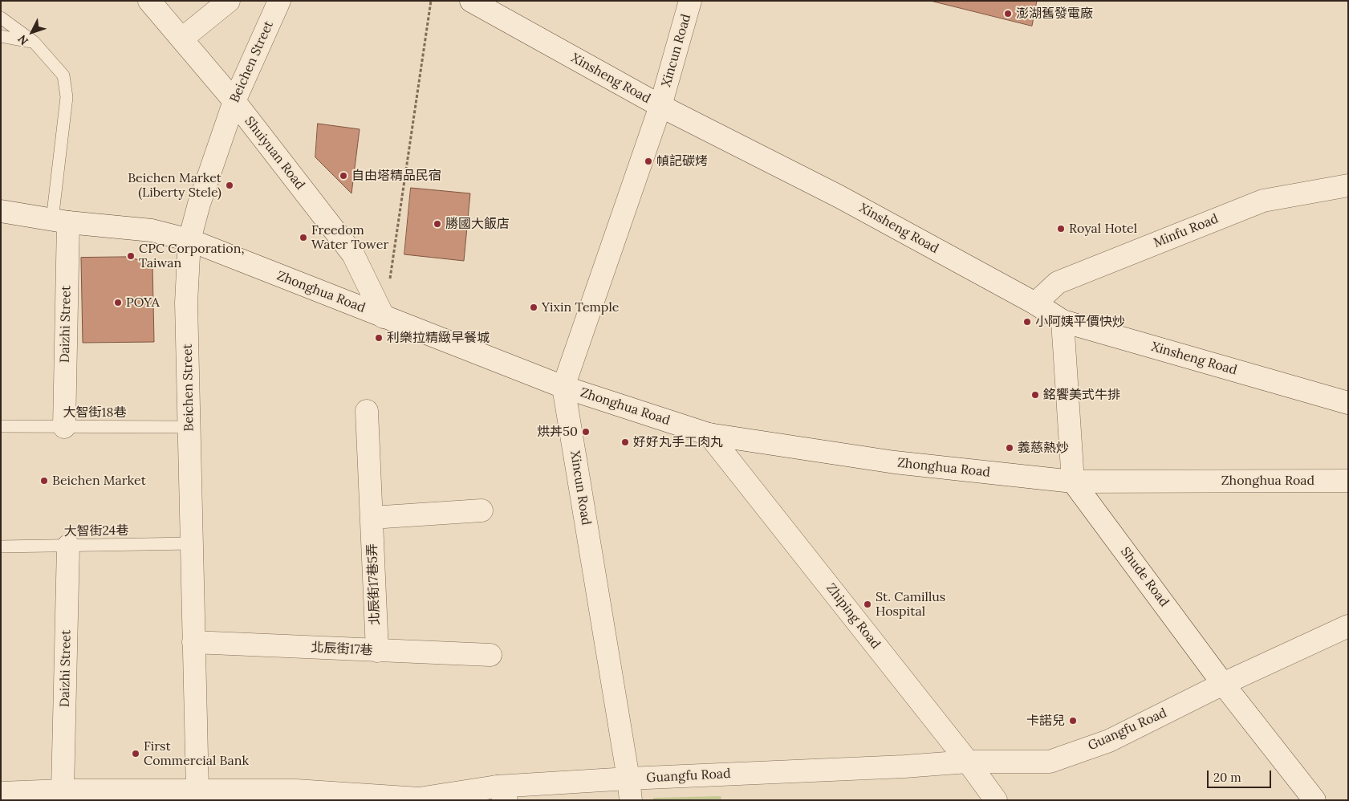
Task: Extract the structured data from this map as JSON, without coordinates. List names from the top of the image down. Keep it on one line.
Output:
{"streets":{"street":["Xincun Road","Beichen Street","Xinsheng Road","Shuiyuan Road","Minfu Road","Zhonghua Road","Daizhi Street","Shude Road","北辰街17巷5弄","Zhiping Road","北辰街17巷","Guangfu Road"],"lane":["大智街18巷","大智街24巷"]},"crossings":[["Xincun Road","Xinsheng Road"],["Xincun Road","Zhonghua Road"],["Xincun Road","Guangfu Road"],["Beichen Street","Shuiyuan Road"],["Beichen Street","Zhonghua Road"],["Beichen Street","大智街18巷"],["Beichen Street","大智街24巷"],["Beichen Street","北辰街17巷"],["Beichen Street","Guangfu Road"],["Xinsheng Road","Minfu Road"],["Shuiyuan Road","Zhonghua Road"],["Zhonghua Road","Daizhi Street"],["Zhonghua Road","Shude Road"],["Zhonghua Road","Zhiping Road"],["Daizhi Street","大智街18巷"],["Daizhi Street","大智街24巷"],["Daizhi Street","Guangfu Road"],["Shude Road","Guangfu Road"],["北辰街17巷5弄","北辰街17巷"],["Zhiping Road","Guangfu Road"]],"places":["澎湖舊發電廠","幀記碳烤","自由塔精品民宿","Beichen Market (Liberty Stele)","勝國大飯店","Royal Hotel","Freedom Water Tower","CPC Corporation, Taiwan","POYA","Yixin Temple","小阿姨平價快炒","利樂拉精緻早餐城","銘饗美式牛排","烘丼50","好好丸手工肉丸","義慈熱炒","Beichen Market","St. Camillus Hospital","卡諾兒","First Commercial Bank"],"scale_bar":"20 m","north":"bottom left"}
